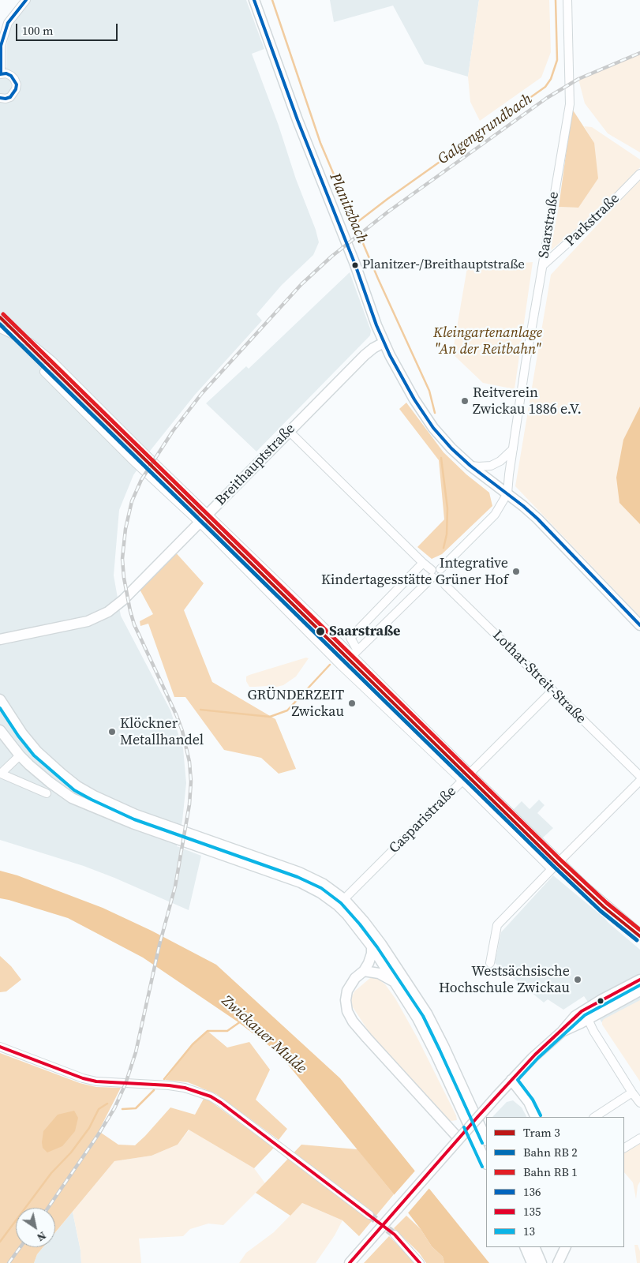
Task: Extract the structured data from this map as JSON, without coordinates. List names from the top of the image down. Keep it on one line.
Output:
{"streets":{"main road":["Breithauptstraße"],"street":["Parkstraße","Saarstraße","Lothar-Streit-Straße","Casparistraße"]},"crossings":[["Parkstraße","Saarstraße"],["Saarstraße","Lothar-Streit-Straße"],["Breithauptstraße","Lothar-Streit-Straße"],["Lothar-Streit-Straße","Casparistraße"]],"water":["Galgengrundbach","Planitzbach","Zwickauer Mulde"],"parks":["Kleingartenanlage \"An der Reitbahn\""],"places":["Planitzer-/Breithauptstraße","Reitverein Zwickau 1886 e.V.","Integrative Kindertagesstätte Grüner Hof","Saarstraße","GRÜNDERZEIT Zwickau","Klöckner Metallhandel","Westsächsische Hochschule Zwickau"],"lines":["transit line 136","tram line 3","transit line 13","transit line 135"],"legend":["Tram 3","Bahn RB 2","Bahn RB 1","136","135","13"],"scale_bar":"100 m","north":"bottom right"}
